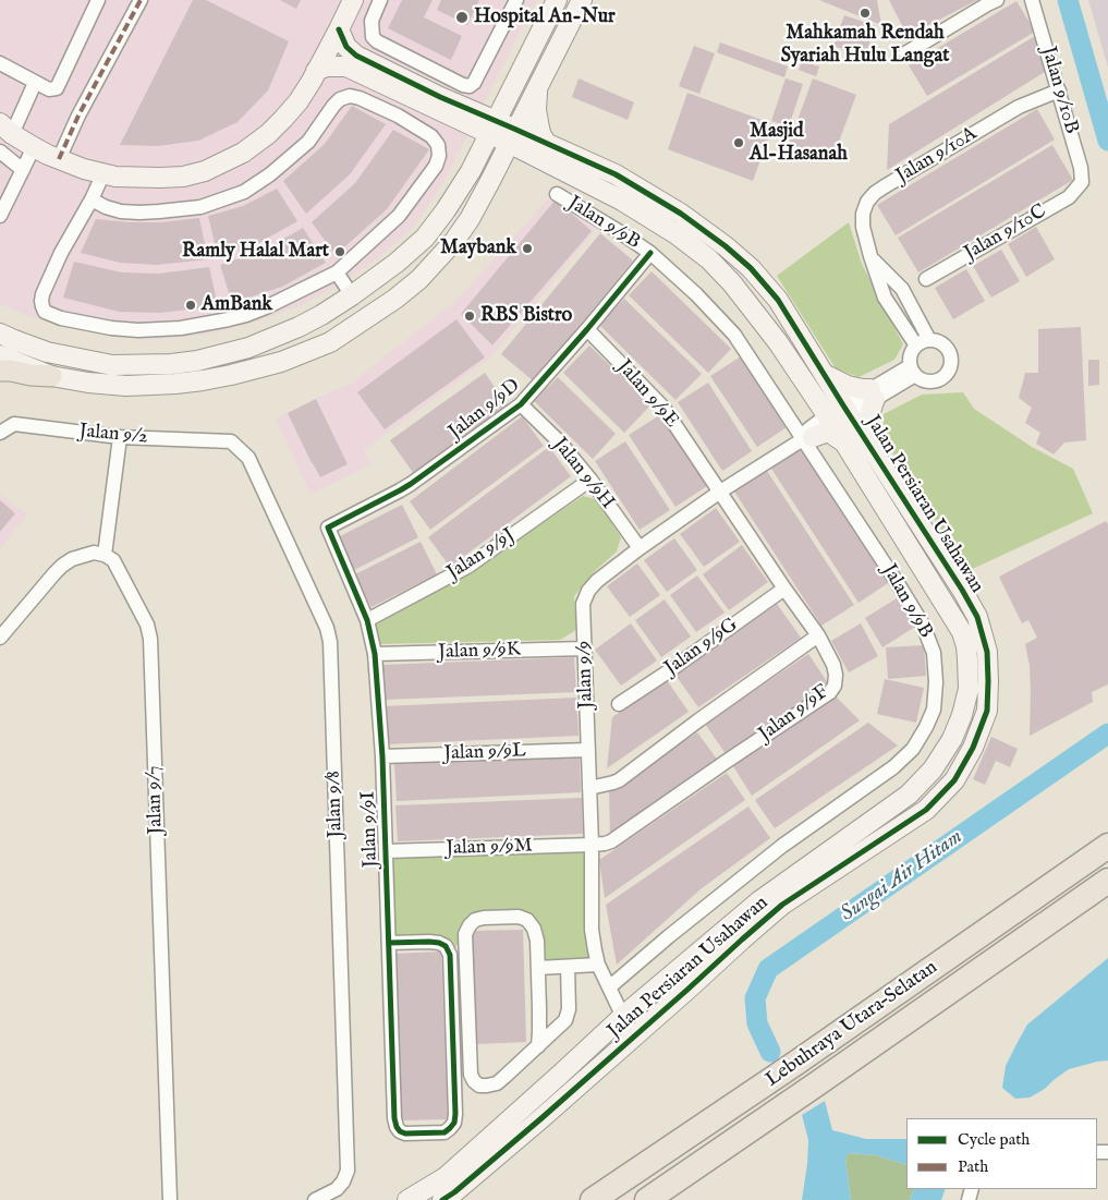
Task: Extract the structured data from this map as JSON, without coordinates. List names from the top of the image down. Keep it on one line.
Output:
{"streets":{"highway":["Lebuhraya Utara–Selatan"],"street":["Jalan 9/10B","Jalan 9/10A","Jalan 9/9B","Jalan 9/10C","Jalan 9/9E","Jalan 9/9D","Jalan 9/2","Jalan 9/9H","Jalan Persiaran Usahawan","Jalan 9/9J","Jalan 9/9G","Jalan 9/9K","Jalan 9/9","Jalan 9/9F","Jalan 9/9L","Jalan 9/7","Jalan 9/8","Jalan 9/9I","Jalan 9/9M"]},"crossings":[["Jalan 9/10B","Jalan 9/10A"],["Jalan 9/10B","Jalan 9/10C"],["Jalan 9/10A","Jalan 9/9"],["Jalan 9/9B","Jalan 9/9D"],["Jalan 9/9B","Jalan 9/9"],["Jalan 9/9E","Jalan 9/9D"],["Jalan 9/9E","Jalan 9/9"],["Jalan 9/9E","Jalan 9/9F"],["Jalan 9/9D","Jalan 9/9H"],["Jalan 9/9D","Jalan 9/9I"],["Jalan 9/2","Jalan 9/8"],["Jalan 9/9H","Jalan 9/9J"],["Jalan 9/9H","Jalan 9/9"],["Jalan Persiaran Usahawan","Jalan 9/9"],["Jalan 9/9J","Jalan 9/9I"],["Jalan 9/9G","Jalan 9/9F"],["Jalan 9/9K","Jalan 9/9"],["Jalan 9/9K","Jalan 9/9I"],["Jalan 9/9","Jalan 9/9F"],["Jalan 9/9","Jalan 9/9L"],["Jalan 9/9","Jalan 9/9M"],["Jalan 9/9F","Jalan 9/9M"],["Jalan 9/9L","Jalan 9/9I"],["Jalan 9/9I","Jalan 9/9M"]],"water":["Sungai Air Hitam"],"places":["Mahkamah Rendah Syariah Hulu Langat","Hospital An-Nur","Masjid Al-Hasanah","Maybank","Ramly Halal Mart","AmBank","RBS Bistro"],"legend":["Cycle path","Path"]}
